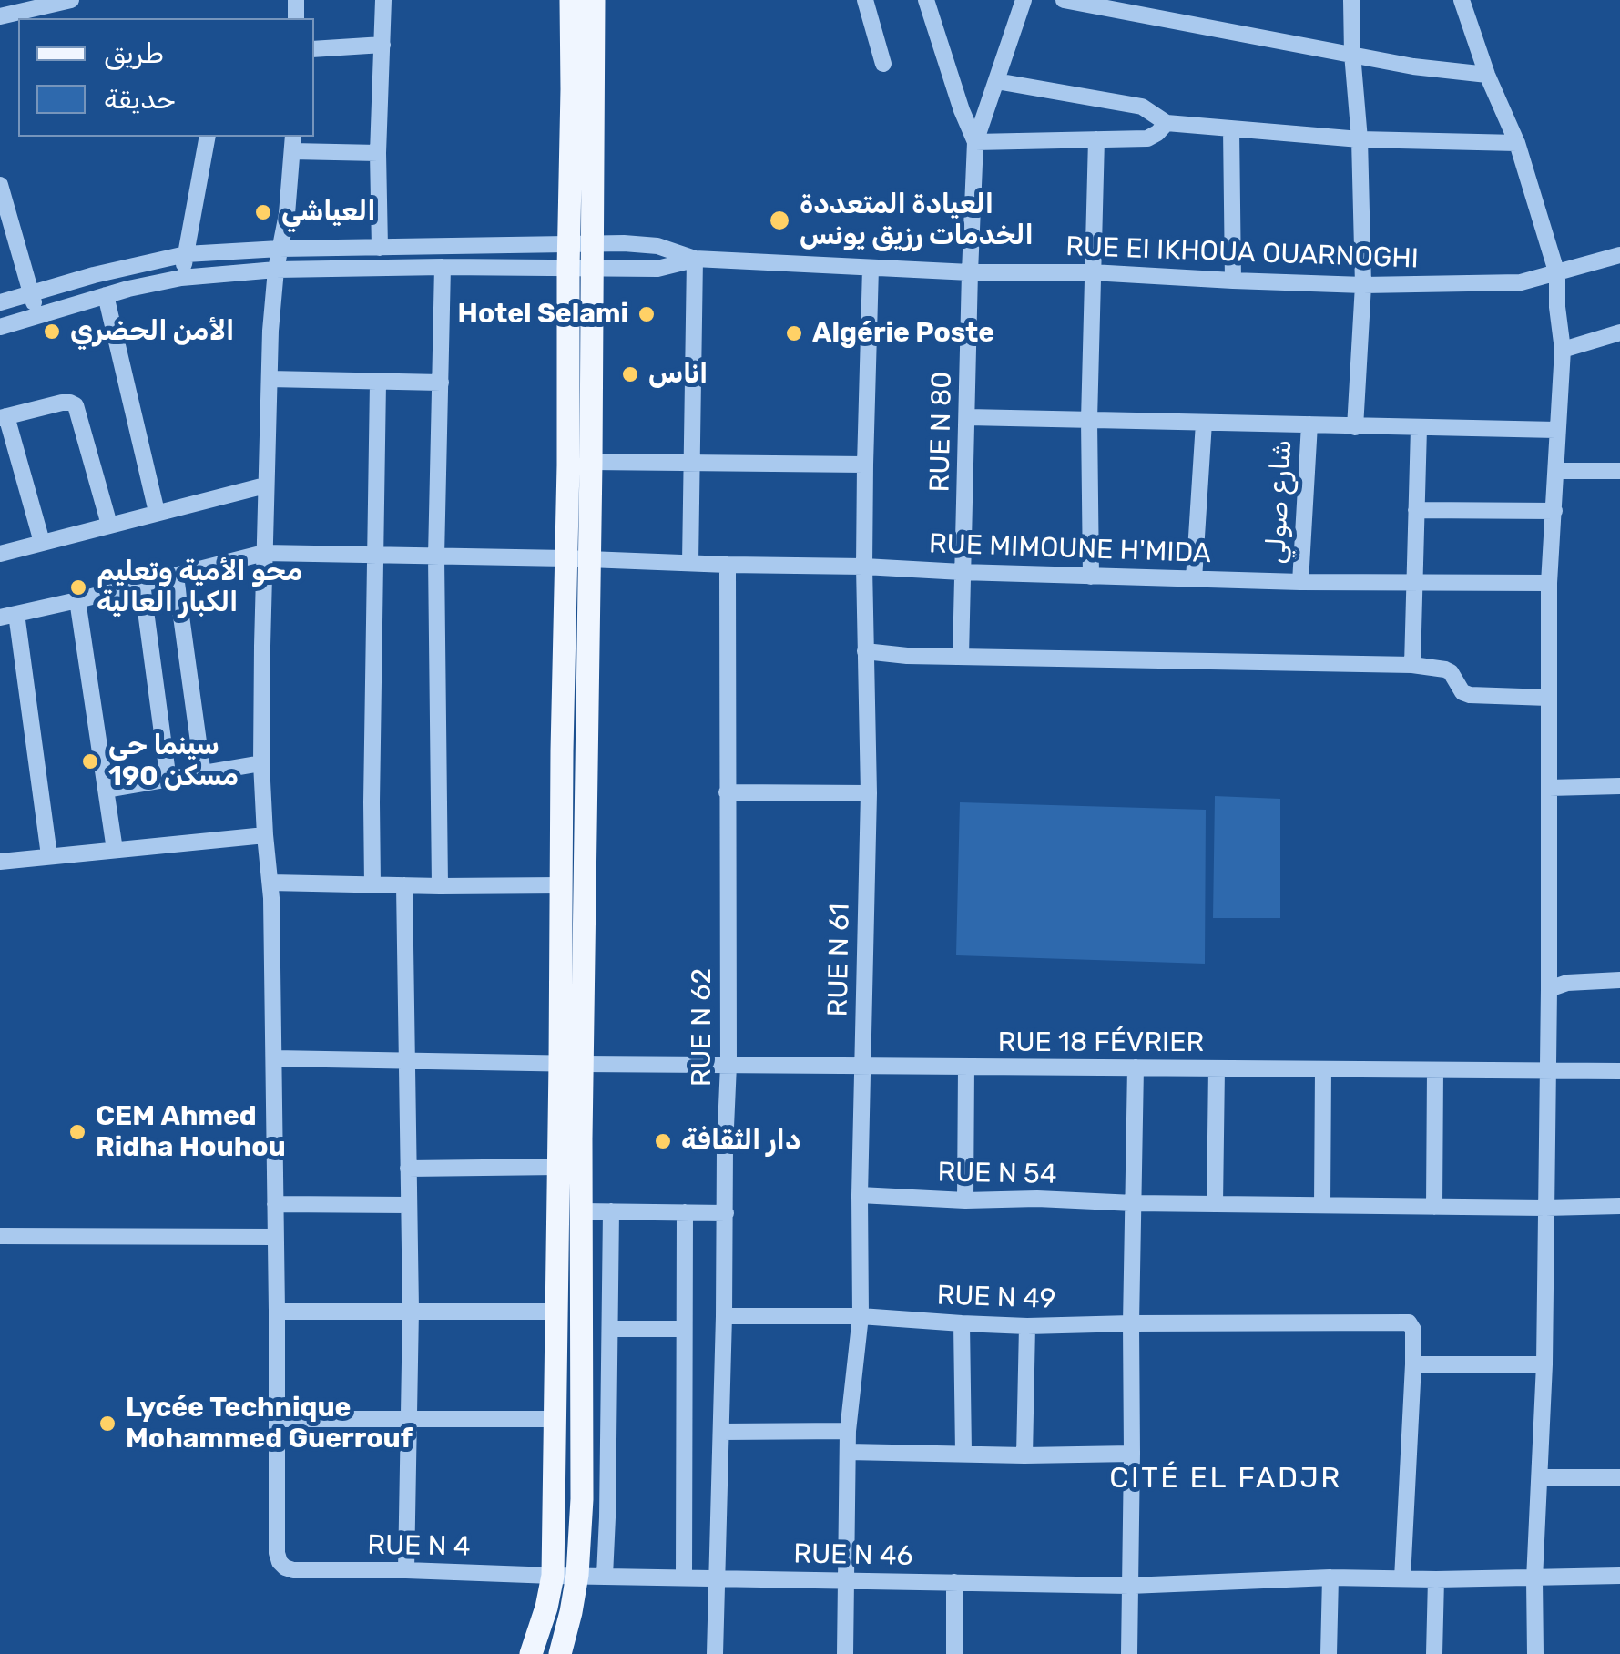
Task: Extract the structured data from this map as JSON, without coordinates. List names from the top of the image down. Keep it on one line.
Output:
{"streets":{"street":["RUE EI IKHOUA OUARNOGHI","RUE N 80","شارع صولي","RUE MIMOUNE H'MIDA","RUE N 61","RUE N 62","RUE 18 FÉVRIER","RUE N 54","RUE N 49","RUE N 4","RUE N 46"]},"crossings":[["RUE EI IKHOUA OUARNOGHI","RUE N 80"],["RUE EI IKHOUA OUARNOGHI","RUE N 61"],["RUE N 80","RUE MIMOUNE H'MIDA"],["شارع صولي","RUE MIMOUNE H'MIDA"],["RUE MIMOUNE H'MIDA","RUE N 61"],["RUE MIMOUNE H'MIDA","RUE N 62"],["RUE N 61","RUE 18 FÉVRIER"],["RUE N 61","RUE N 54"],["RUE N 61","RUE N 49"],["RUE N 61","RUE N 46"],["RUE N 62","RUE 18 FÉVRIER"],["RUE N 62","RUE N 49"],["RUE N 62","RUE N 46"],["RUE N 49","RUE N 46"],["RUE N 4","RUE N 46"]],"districts":["CITÉ EL FADJR"],"places":["العياشي","العيادة المتعددة الخدمات رزيق يونس","Hotel Selami","الأمن الحضري","Algérie Poste","اناس","محو الأمية وتعليم الكبار العالية","سينما حي 190 مسكن","CEM Ahmed Ridha Houhou","دار الثقافة","Lycée Technique Mohammed Guerrouf"],"legend":["طريق","حديقة"]}
